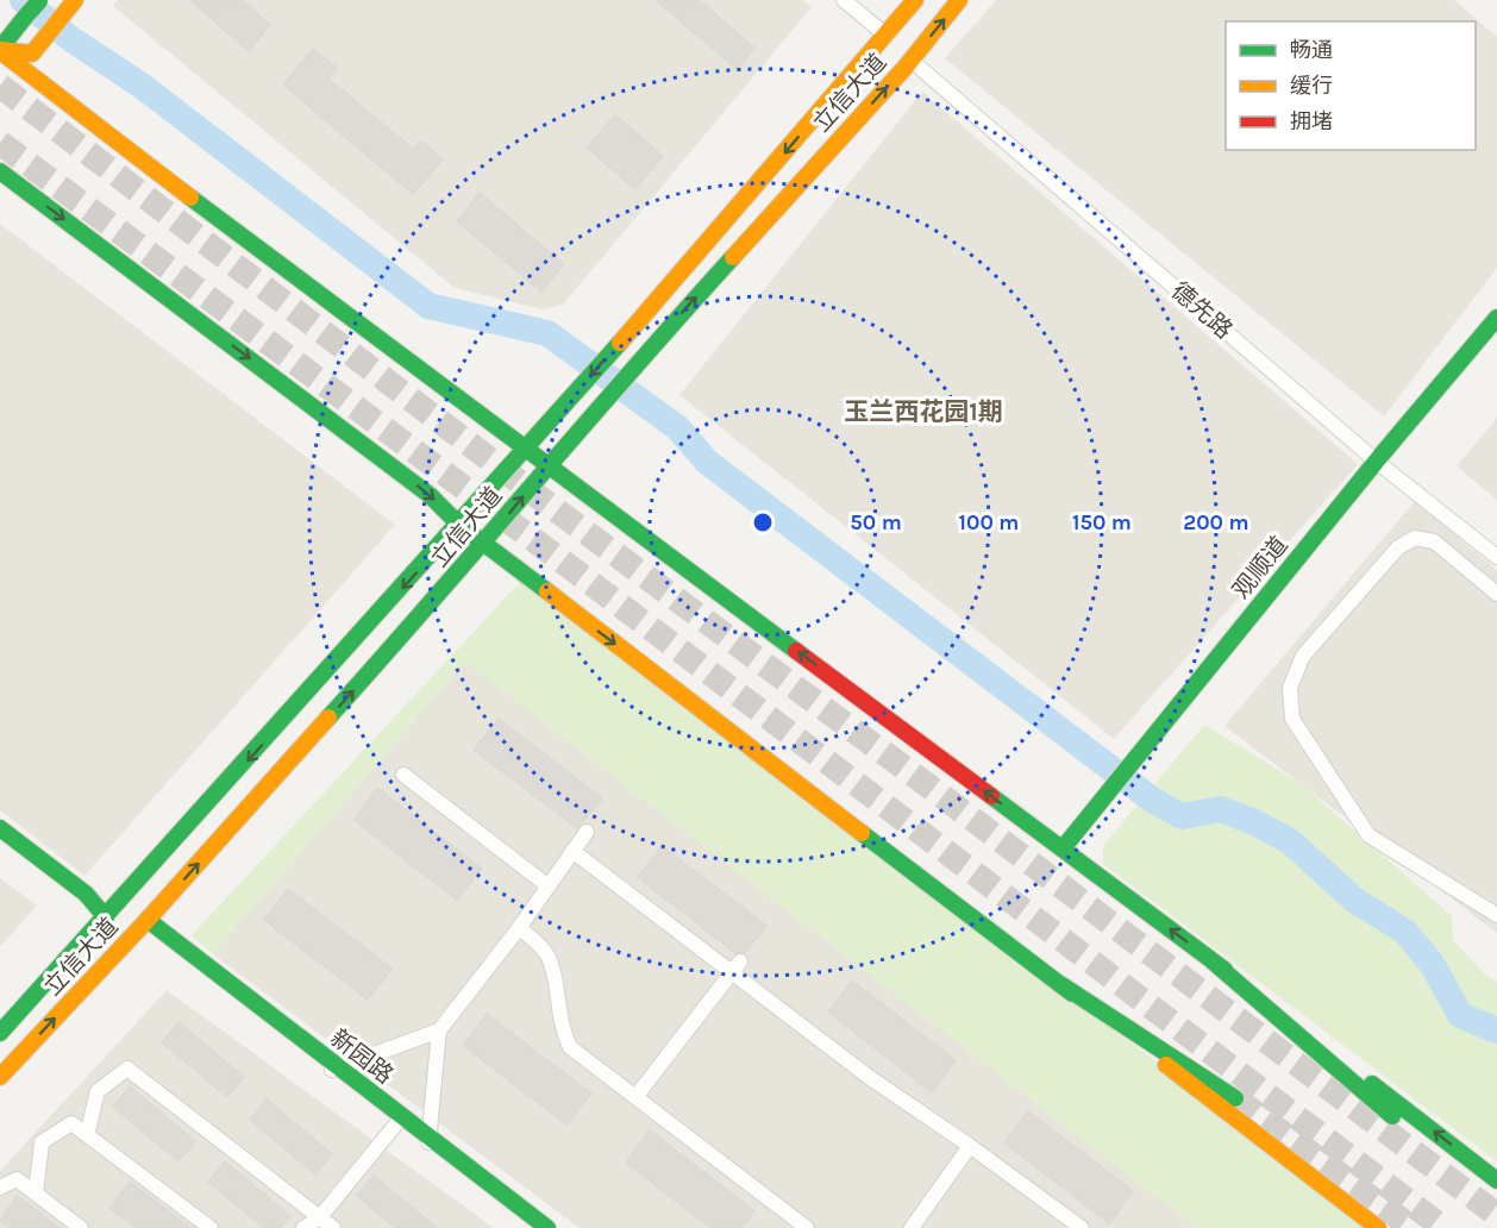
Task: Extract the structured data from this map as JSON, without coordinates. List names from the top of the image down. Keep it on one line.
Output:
{"streets":{"main road":["立信大道","观顺道","新园路"],"street":["德先路"]},"crossings":[["立信大道","德先路"],["立信大道","新园路"],["德先路","观顺道"]],"districts":["玉兰西花园1期"],"legend":["畅通","缓行","拥堵"],"rings":["50 m","100 m","150 m","200 m"]}
